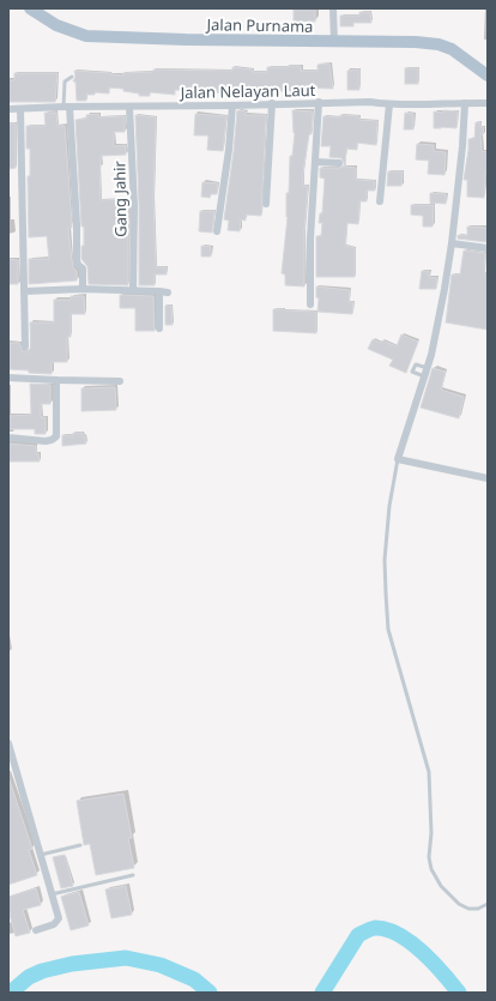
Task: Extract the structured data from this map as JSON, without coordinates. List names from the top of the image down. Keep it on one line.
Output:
{"streets":{"main road":["Jalan Purnama"],"street":["Jalan Nelayan Laut","Gang Jahir"]},"crossings":[["Jalan Nelayan Laut","Gang Jahir"]]}
